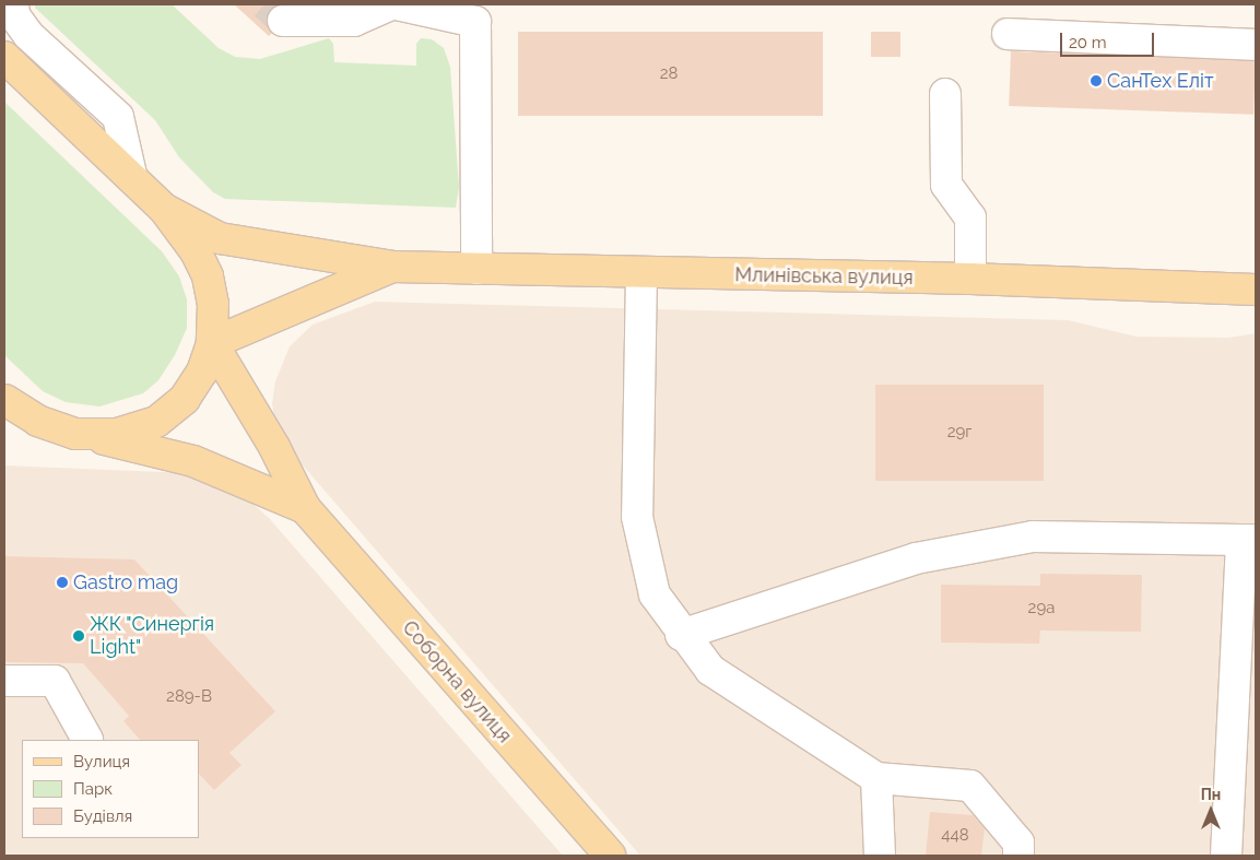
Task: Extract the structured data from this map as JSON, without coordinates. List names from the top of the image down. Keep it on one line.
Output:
{"streets":{"main road":["Млинівська вулиця","Соборна вулиця"]},"crossings":[["Млинівська вулиця","Соборна вулиця"]],"places":["СанТех Еліт","Gastro mag","ЖК \"Синергія Light\""],"house_numbers":["28","29г","29а","289-В","448"],"legend":["Вулиця","Парк","Будівля"],"scale_bar":"20 m","north":"top"}
